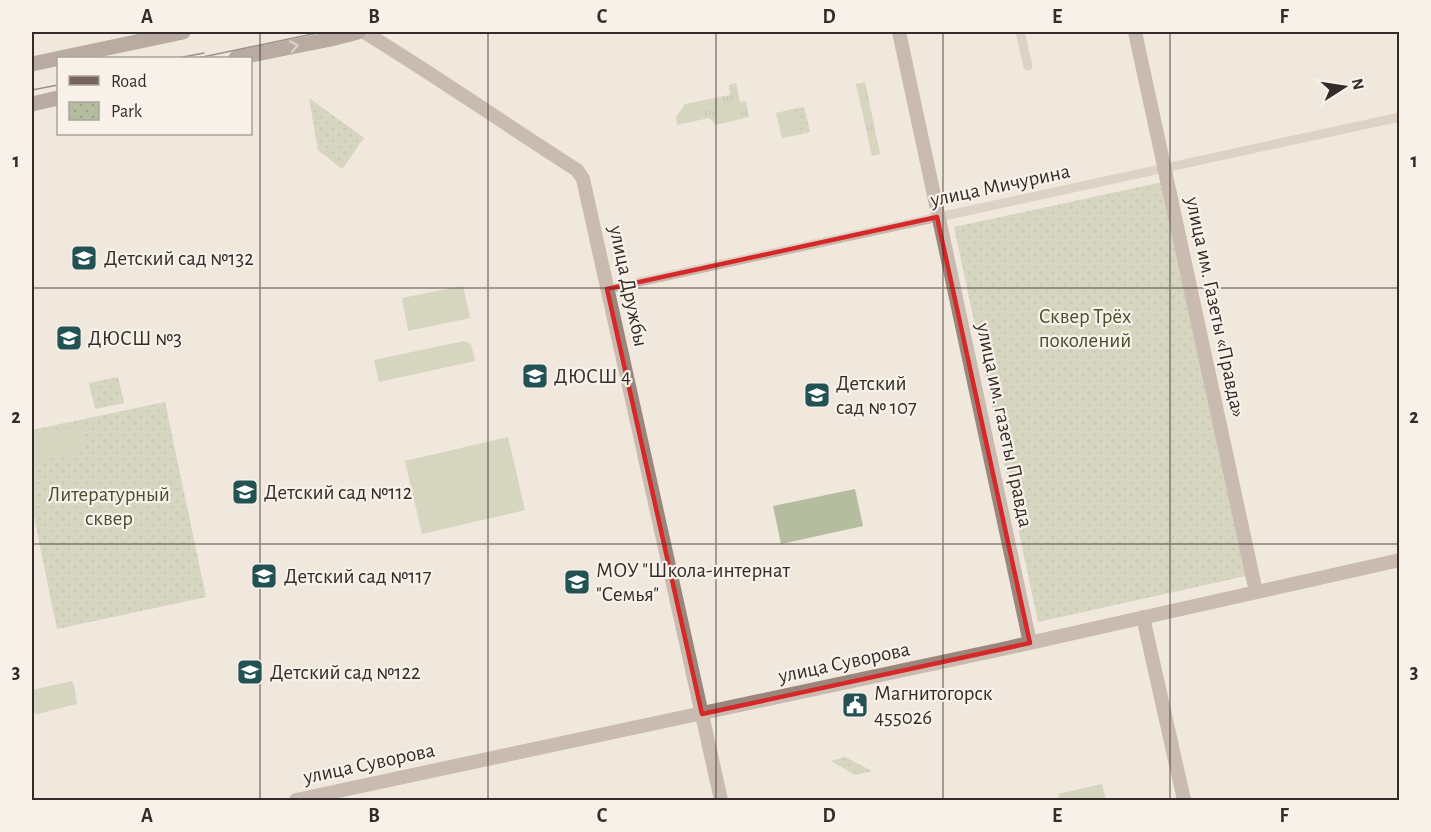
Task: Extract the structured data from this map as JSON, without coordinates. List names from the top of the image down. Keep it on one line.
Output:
{"streets":{"street":["улица Мичурина","улица Дружбы","улица им. Газеты «Правда»","улица им. газеты Правда","улица Суворова"]},"crossings":[["улица Мичурина","улица Дружбы"],["улица Мичурина","улица им. Газеты «Правда»"],["улица Мичурина","улица им. газеты Правда"],["улица Дружбы","улица Суворова"],["улица им. Газеты «Правда»","улица Суворова"],["улица им. газеты Правда","улица Суворова"]],"parks":["Сквер Трёх поколений","Литературный сквер"],"places":{"school or university":["Детский сад №132","ДЮСШ №3","ДЮСШ 4","Детский сад № 107","Детский сад №112","Детский сад №117","МОУ \"Школа-интернат \"Семья\"","Детский сад №122"],"public building":["Магнитогорск 455026"]},"legend":["Road","Park"],"north":"right","grid":{"columns":["A","B","C","D","E","F"],"rows":["1","2","3"]}}
